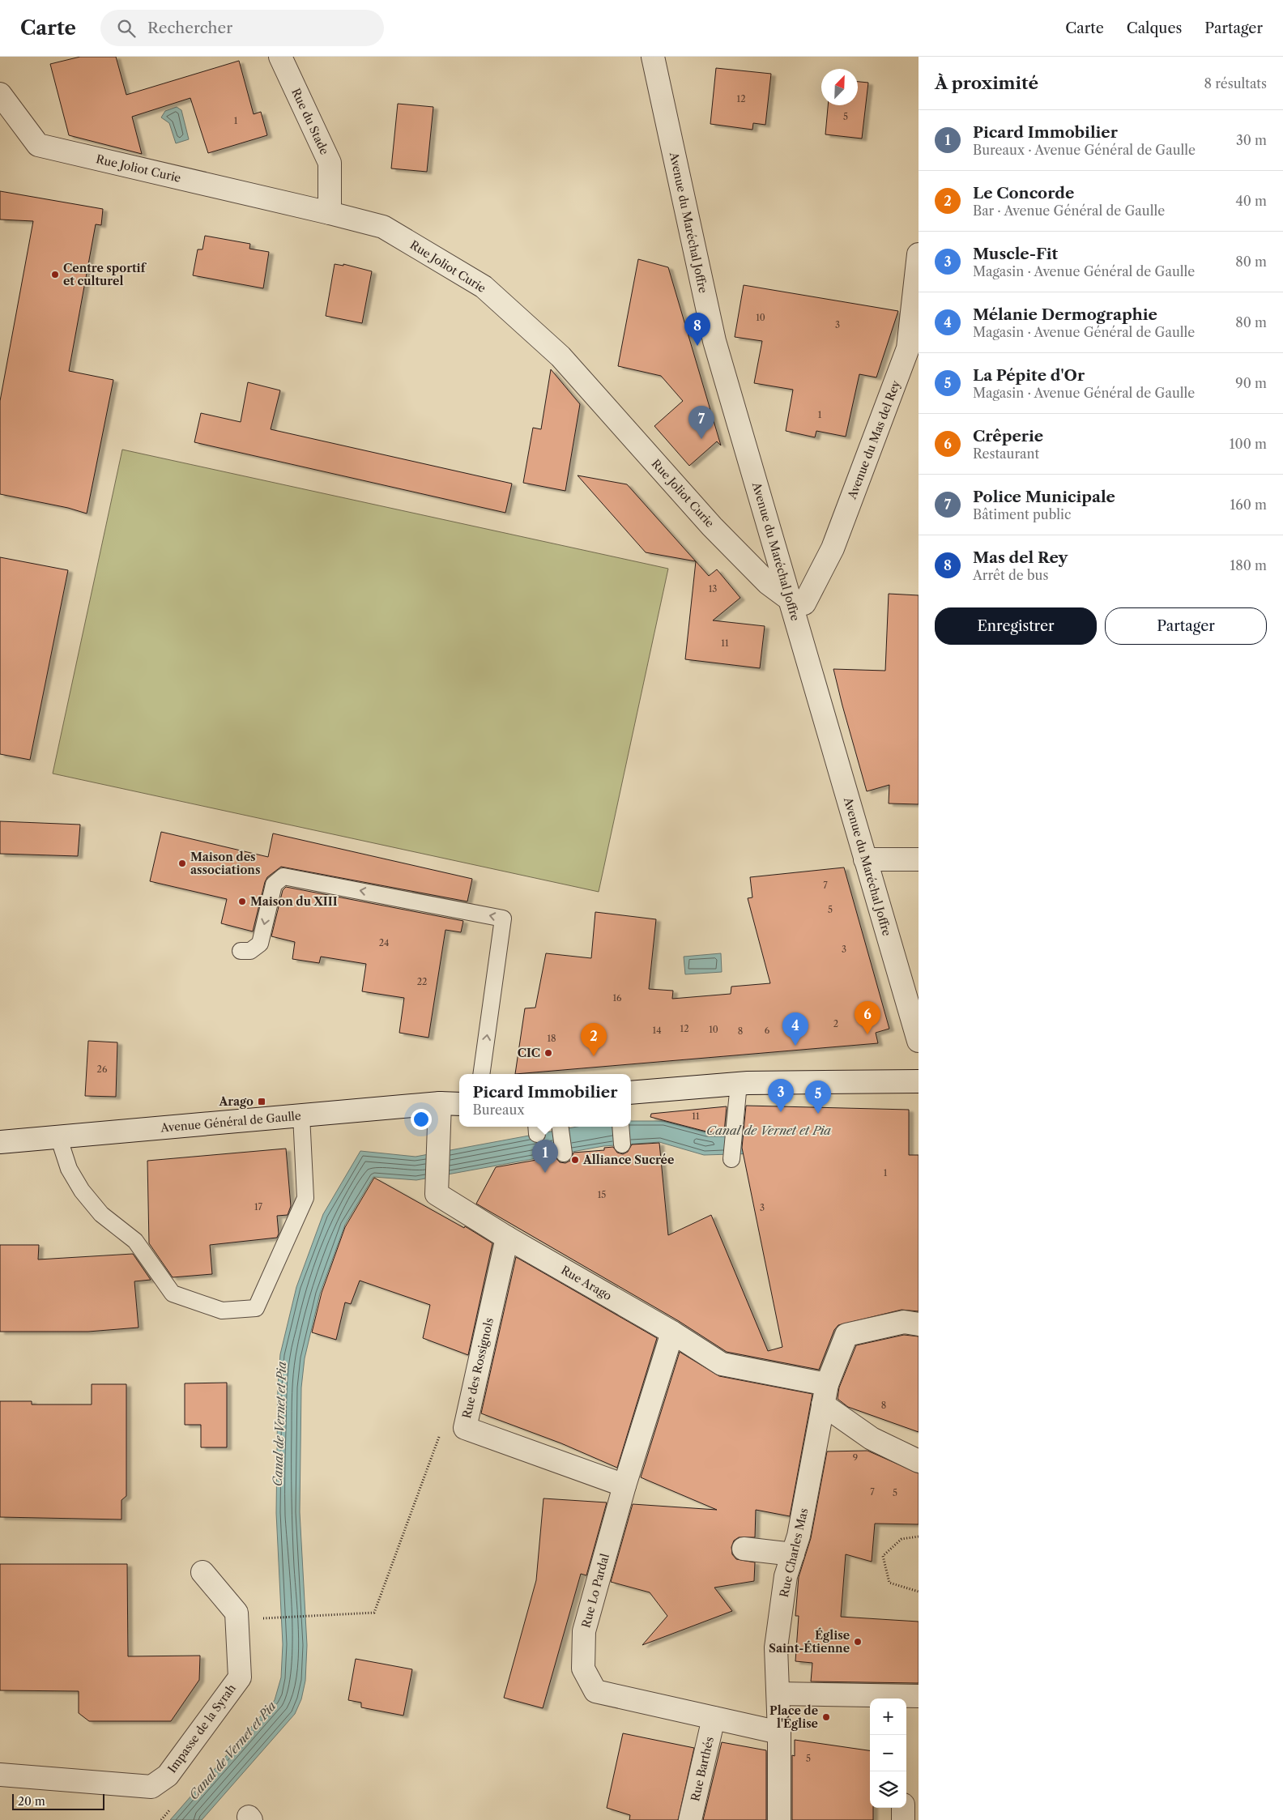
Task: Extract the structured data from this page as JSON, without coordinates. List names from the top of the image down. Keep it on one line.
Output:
{"streets":{"street":["Rue du Stade","Rue Joliot Curie","Avenue du Maréchal Joffre","Avenue du Mas del Rey","Avenue Général de Gaulle","Rue Arago","Rue des Rossignols","Rue Charles Mas","Rue Lo Pardal","Impasse de la Syrah","Rue Barthés"]},"crossings":[["Rue du Stade","Rue Joliot Curie"],["Rue Joliot Curie","Avenue du Maréchal Joffre"],["Rue Joliot Curie","Avenue du Mas del Rey"],["Avenue du Maréchal Joffre","Avenue du Mas del Rey"],["Avenue Général de Gaulle","Rue Arago"],["Rue Arago","Rue des Rossignols"],["Rue Arago","Rue Charles Mas"],["Rue Arago","Rue Lo Pardal"],["Rue des Rossignols","Rue Lo Pardal"],["Rue Charles Mas","Rue Lo Pardal"],["Rue Lo Pardal","Rue Barthés"]],"water":["Canal de Vernet et Pia"],"places":{"other":["Centre sportif et culturel","Maison des associations","Maison du XIII","CIC","Alliance Sucrée","Église Saint-Étienne","Place de l'Église"],"transit":["Arago"]},"house_numbers":["12","5","1","10","3","1","13","11","7","5","24","3","22","16","2","12","10","14","6","8","18","26","11","1","15","17","3","8","9","7","5","5"],"scale_bar":"20 m","north":"top right","page":{"header":"Carte","search":"Rechercher","nav":["Carte","Calques","Partager"],"heading":["À proximité","8 résultats"],"list":[{"mark":"1","name":"Picard Immobilier","note":"Bureaux · Avenue Général de Gaulle","value":"30 m"},{"mark":"2","name":"Le Concorde","note":"Bar · Avenue Général de Gaulle","value":"40 m"},{"mark":"3","name":"Muscle-Fit","note":"Magasin · Avenue Général de Gaulle","value":"80 m"},{"mark":"4","name":"Mélanie Dermographie","note":"Magasin · Avenue Général de Gaulle","value":"80 m"},{"mark":"5","name":"La Pépite d'Or","note":"Magasin · Avenue Général de Gaulle","value":"90 m"},{"mark":"6","name":"Crêperie","note":"Restaurant","value":"100 m"},{"mark":"7","name":"Police Municipale","note":"Bâtiment public","value":"160 m"},{"mark":"8","name":"Mas del Rey","note":"Arrêt de bus","value":"180 m"}],"pins":["8","7","6","4","2","3","5","1"],"buttons":["Enregistrer","Partager"],"popup":["Picard Immobilier","Bureaux"],"map_buttons":["+","−"],"scale":"20 m"}}
